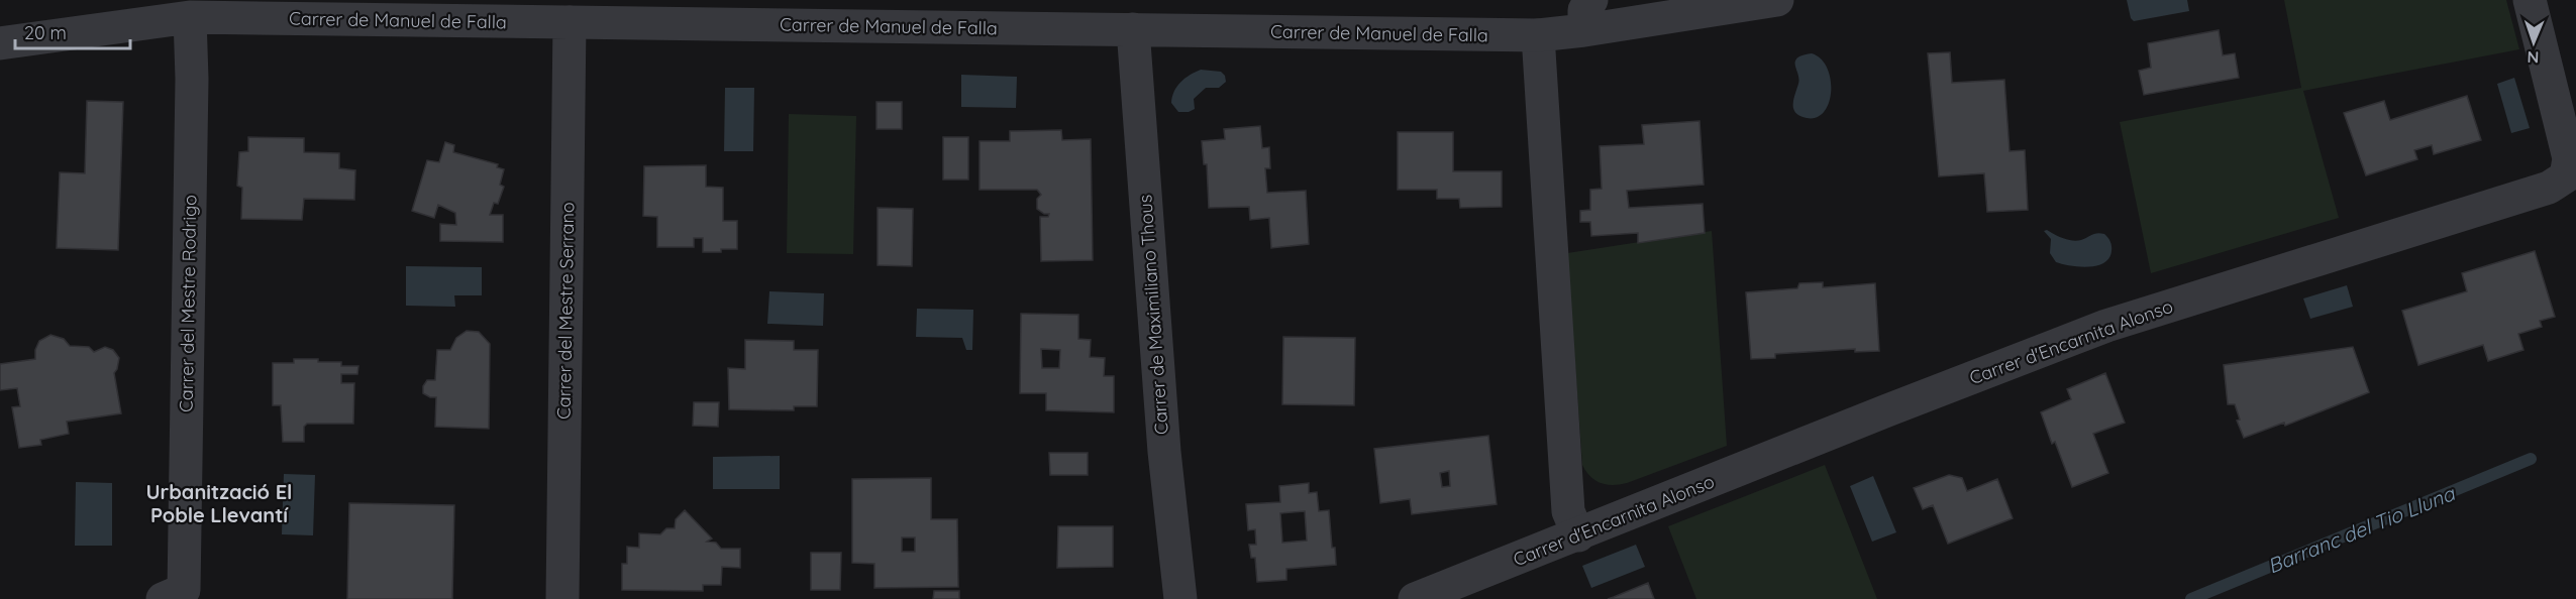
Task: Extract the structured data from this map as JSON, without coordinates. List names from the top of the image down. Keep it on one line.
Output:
{"streets":{"street":["Carrer de Manuel de Falla","Carrer del Mestre Rodrigo","Carrer del Mestre Serrano","Carrer de Maximiliano Thous","Carrer d'Encarnita Alonso"]},"crossings":[["Carrer de Manuel de Falla","Carrer del Mestre Rodrigo"],["Carrer de Manuel de Falla","Carrer del Mestre Serrano"],["Carrer de Manuel de Falla","Carrer de Maximiliano Thous"]],"districts":["Urbanització El Poble Llevantí"],"water":["Barranc del Tio Lluna"],"scale_bar":"20 m","north":"bottom"}
